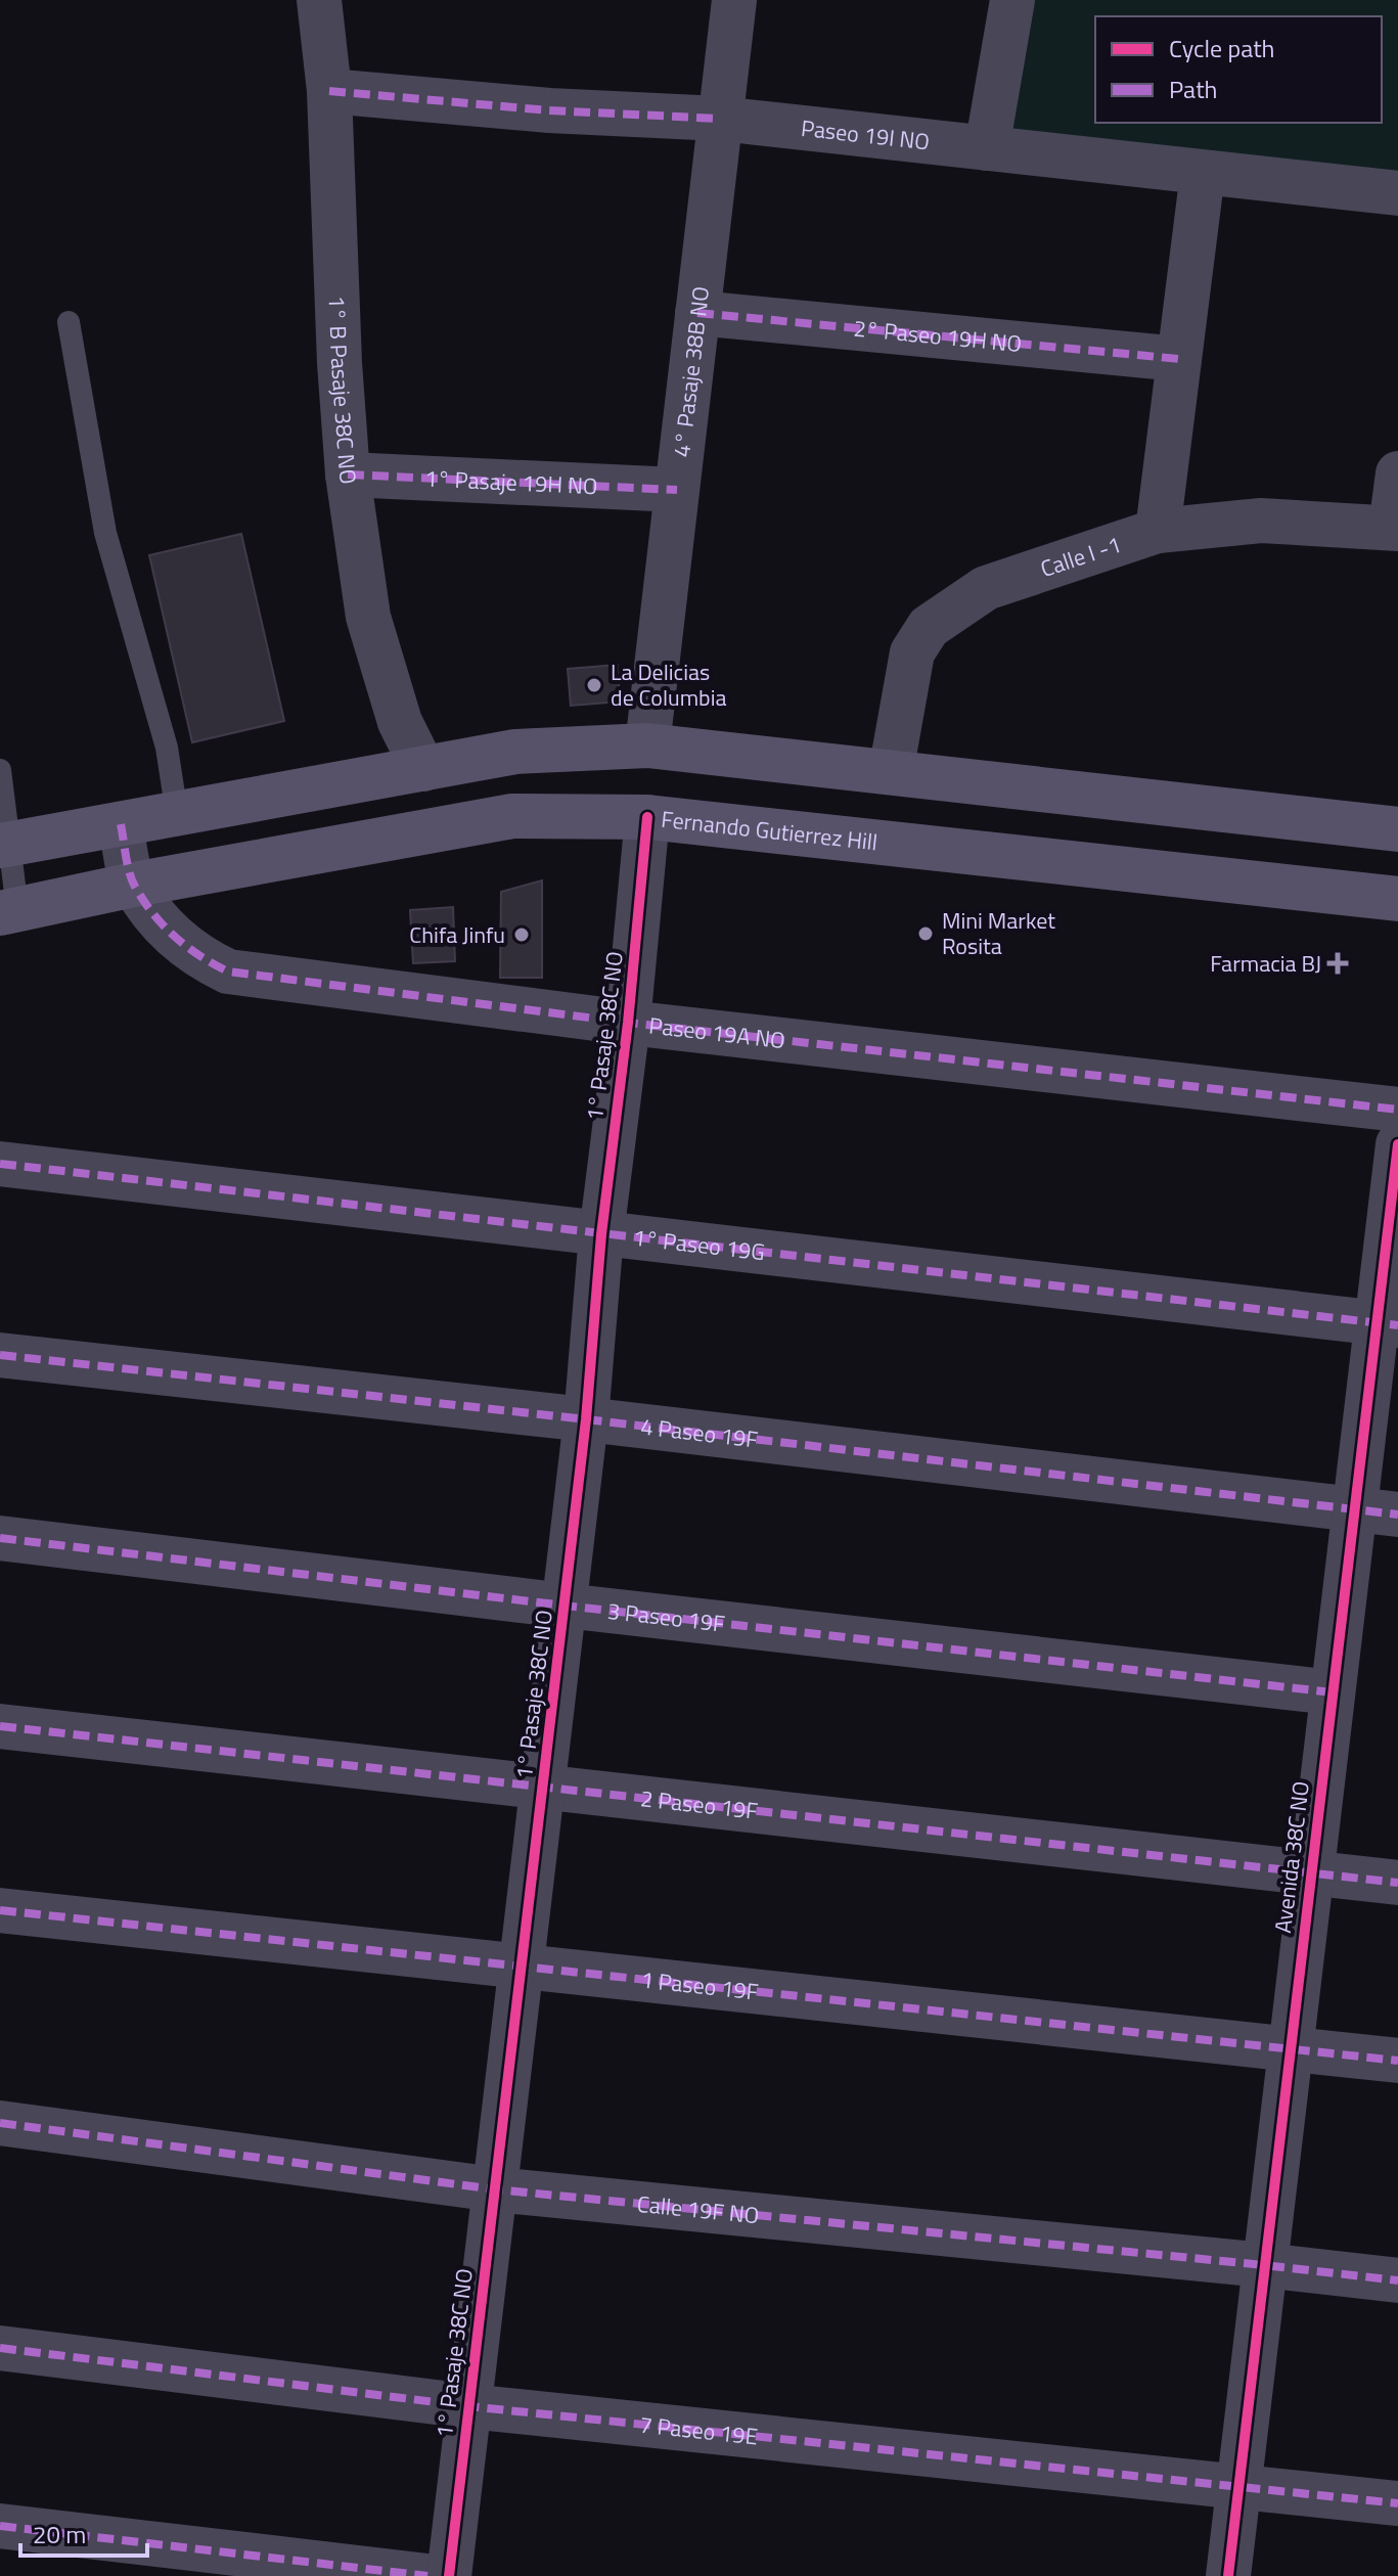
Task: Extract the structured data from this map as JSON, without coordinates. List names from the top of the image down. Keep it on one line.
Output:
{"streets":{"street":["Paseo 19I NO","2° Paseo 19H NO","4° Pasaje 38B NO","1° B Pasaje 38C NO","1° Pasaje 19H NO","Calle I -1","Fernando Gutierrez Hill","Paseo 19A NO","1° Pasaje 38C NO","1° Paseo 19G","4 Paseo 19F","3 Paseo 19F","2 Paseo 19F","Avenida 38C NO","1 Paseo 19F","Calle 19F NO","7 Paseo 19E"]},"crossings":[["Paseo 19I NO","4° Pasaje 38B NO"],["Paseo 19I NO","1° B Pasaje 38C NO"],["2° Paseo 19H NO","4° Pasaje 38B NO"],["4° Pasaje 38B NO","1° Pasaje 19H NO"],["1° B Pasaje 38C NO","1° Pasaje 19H NO"],["Fernando Gutierrez Hill","Paseo 19A NO"],["Fernando Gutierrez Hill","1° Pasaje 38C NO"],["Paseo 19A NO","1° Pasaje 38C NO"],["1° Pasaje 38C NO","1° Paseo 19G"],["1° Pasaje 38C NO","4 Paseo 19F"],["1° Pasaje 38C NO","3 Paseo 19F"],["1° Pasaje 38C NO","2 Paseo 19F"],["1° Pasaje 38C NO","1 Paseo 19F"],["1° Pasaje 38C NO","Calle 19F NO"],["1° Pasaje 38C NO","7 Paseo 19E"],["1° Paseo 19G","Avenida 38C NO"],["4 Paseo 19F","Avenida 38C NO"],["3 Paseo 19F","Avenida 38C NO"],["2 Paseo 19F","Avenida 38C NO"],["Avenida 38C NO","1 Paseo 19F"],["Avenida 38C NO","Calle 19F NO"],["Avenida 38C NO","7 Paseo 19E"]],"places":{"other":["La Delicias de Columbia","Mini Market Rosita","Chifa Jinfu"],"health":["Farmacia BJ"]},"legend":["Cycle path","Path"],"scale_bar":"20 m"}
